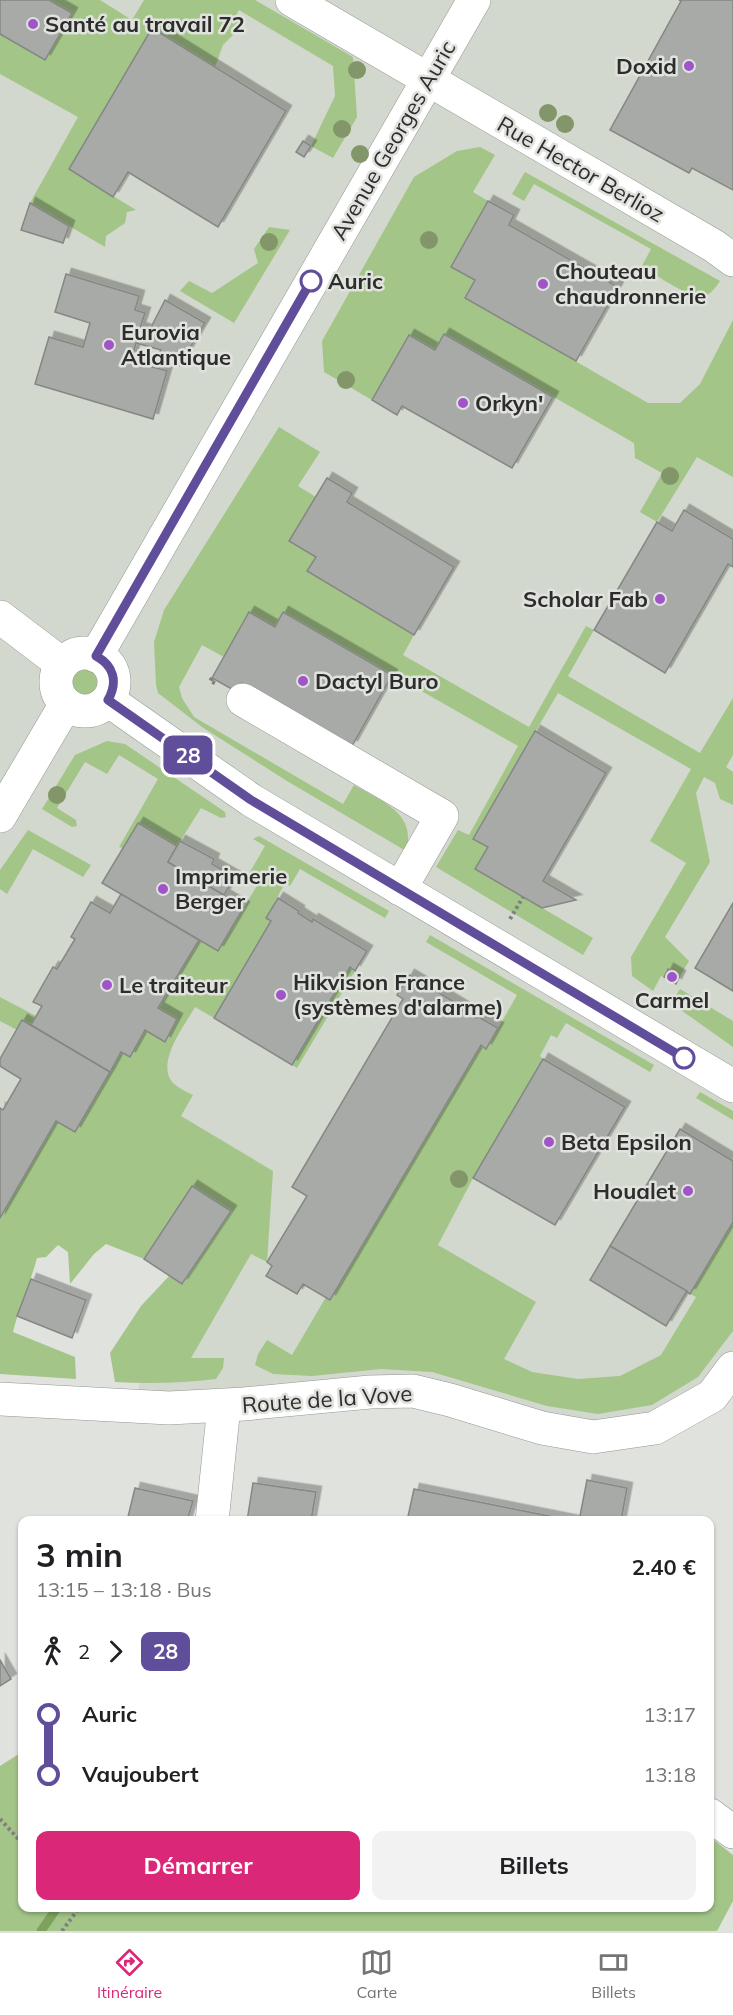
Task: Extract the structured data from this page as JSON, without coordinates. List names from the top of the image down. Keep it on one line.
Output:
{"streets":{"street":["Avenue Georges Auric","Rue Hector Berlioz","Route de la Vove"]},"crossings":[["Avenue Georges Auric","Rue Hector Berlioz"]],"places":["Santé au travail 72","Doxid","Auric","Chouteau chaudronnerie","Eurovia Atlantique","Orkyn'","Scholar Fab","Dactyl Buro","Imprimerie Berger","Carmel","Le traiteur","Hikvision France (systèmes d'alarme)","Beta Epsilon","Houalet"],"lines":["bus line 28"],"page":{"on_map":"28","heading":["3 min","13:15 – 13:18 · Bus","2.40 €"],"legs":["2","28"],"list":[{"name":"Auric","value":"13:17"},{"name":"Vaujoubert","value":"13:18"}],"buttons":["Démarrer","Billets"],"tabs":["Itinéraire","Carte","Billets"]}}
